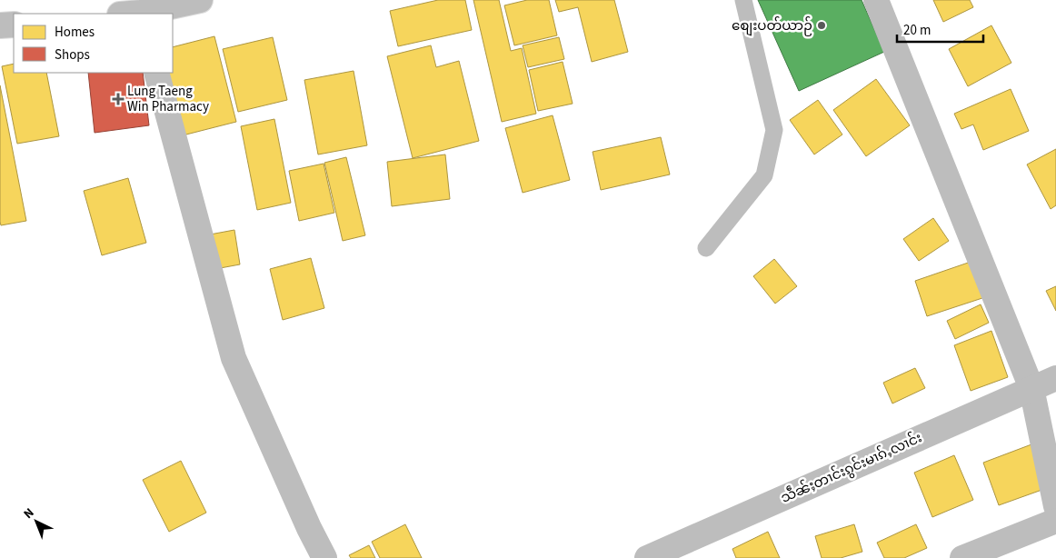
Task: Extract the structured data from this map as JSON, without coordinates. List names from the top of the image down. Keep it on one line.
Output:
{"streets":{"main road":["သဵၼ်ႈတၢင်းၵွင်းမၢၵ်ႇလၢင်း"]},"places":{"other":["စျေးပတ်ယာဉ်"],"health":["Lung Taeng Win Pharmacy"]},"legend":["Homes","Shops"],"scale_bar":"20 m","north":"top left"}
